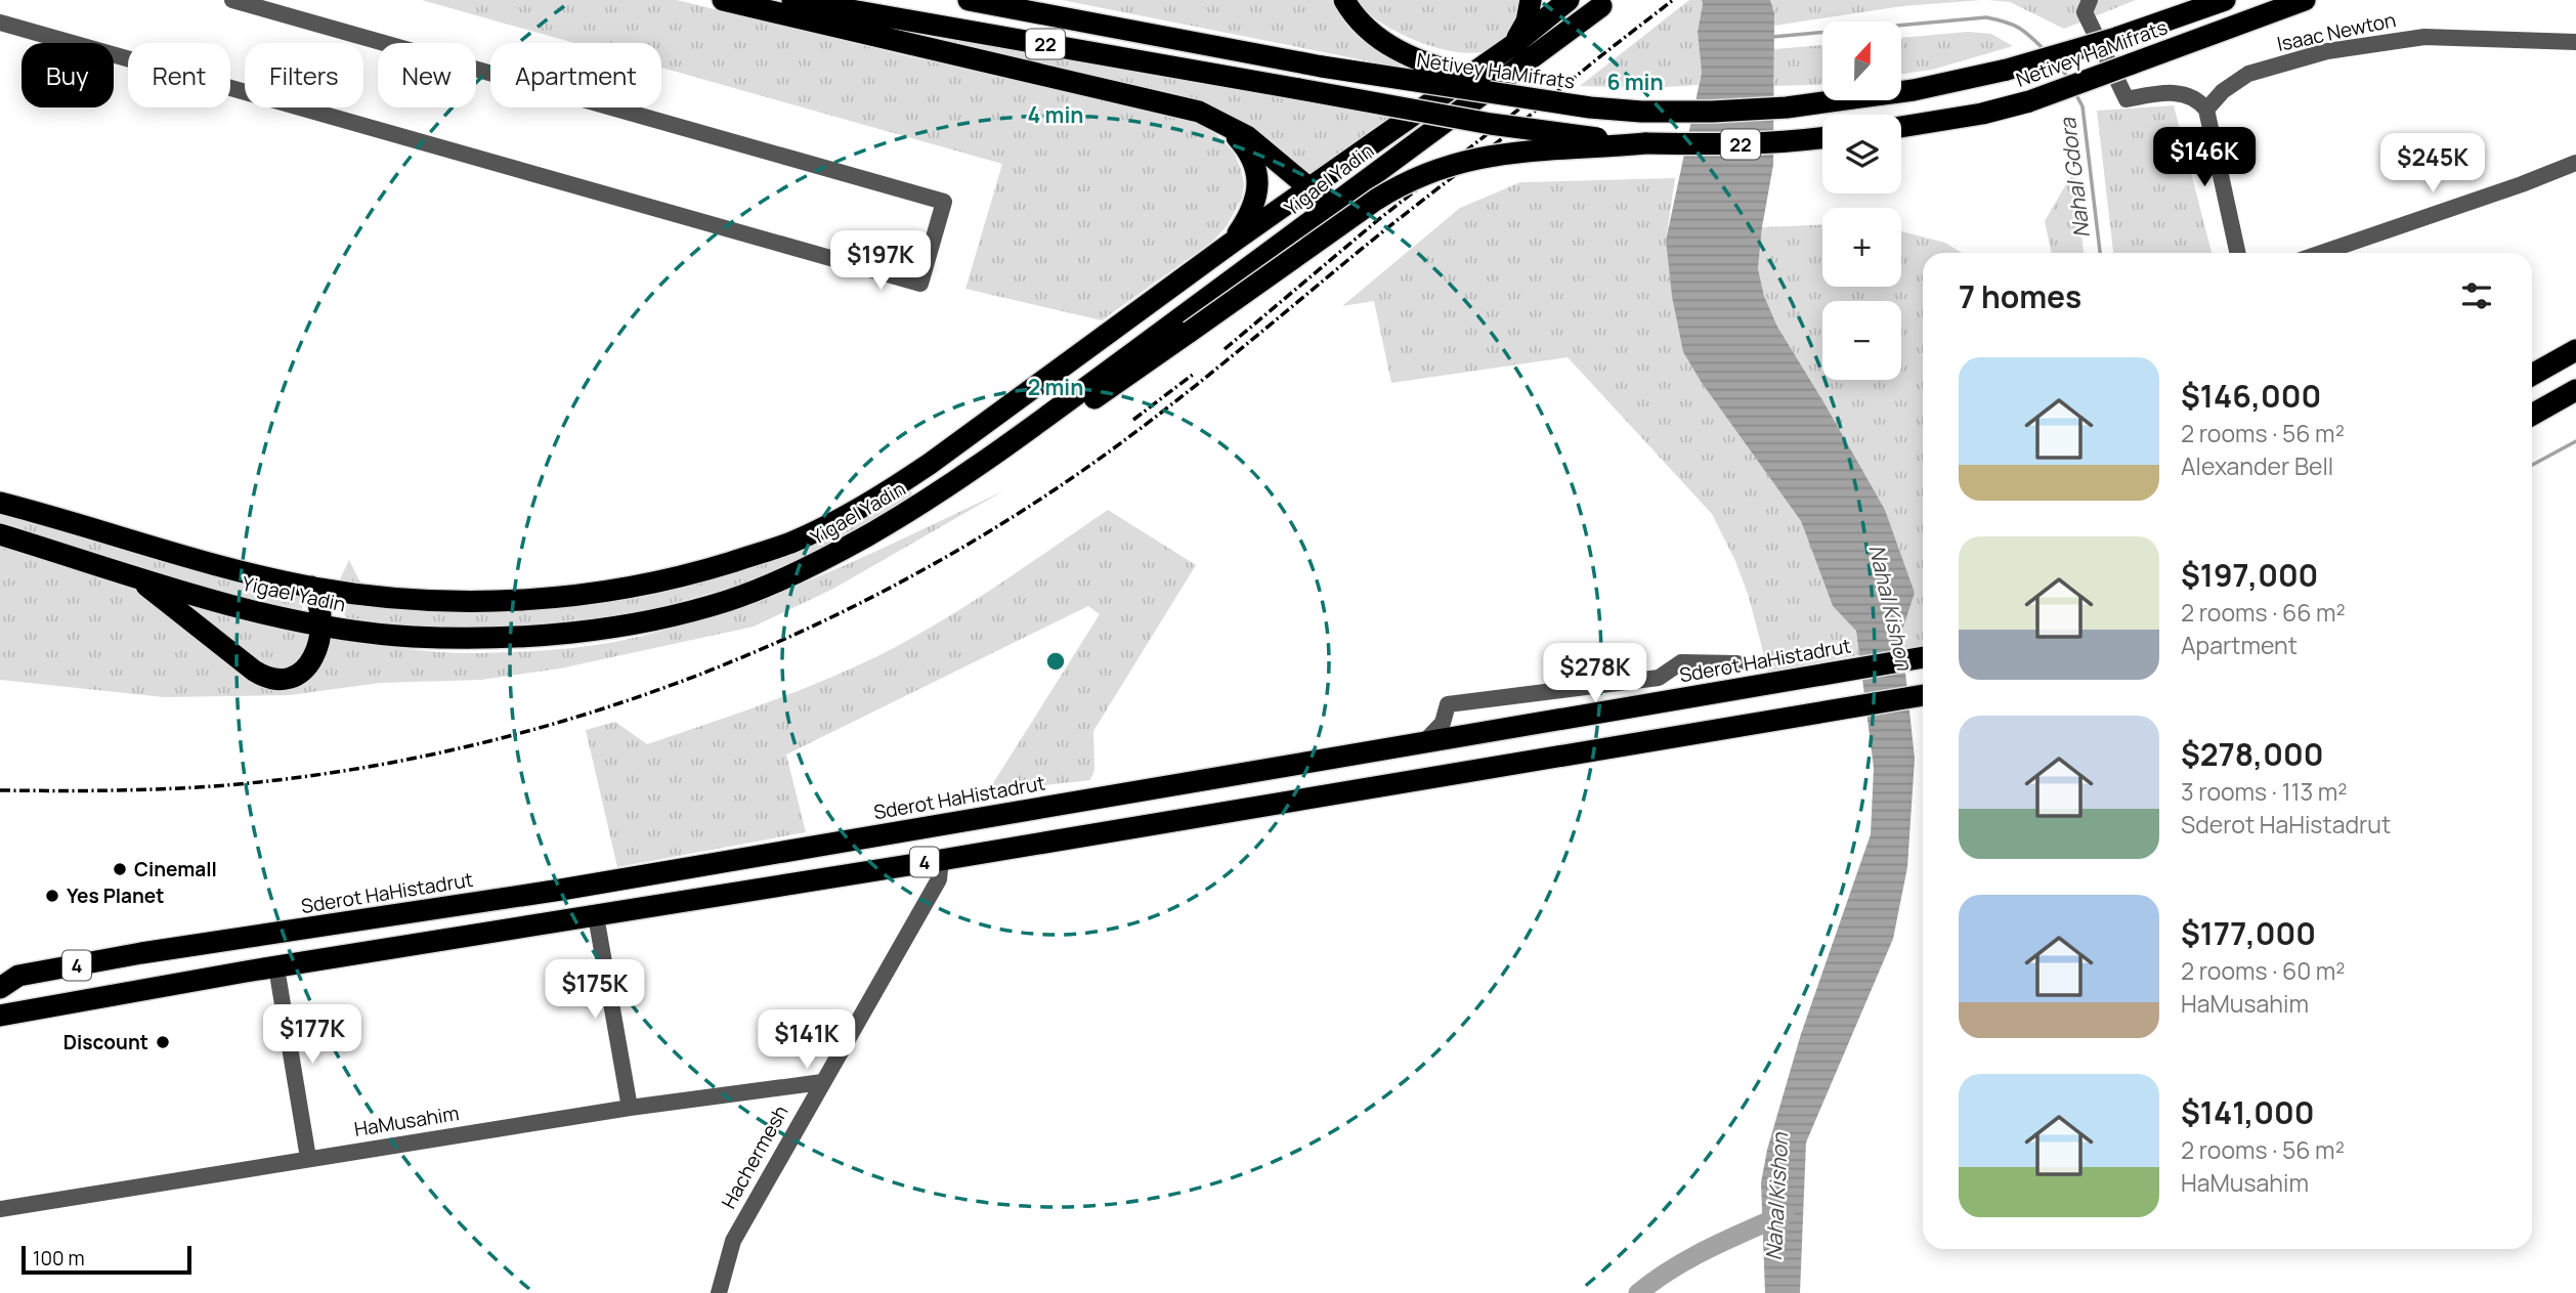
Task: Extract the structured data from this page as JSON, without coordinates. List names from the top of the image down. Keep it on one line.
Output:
{"streets":{"highway":["22","Netivey HaMifrats","Yigael Yadin","Sderot HaHistadrut","4"],"street":["Isaac Newton","HaMusahim","Hachermesh"]},"crossings":[["4","Hachermesh"],["HaMusahim","Hachermesh"]],"water":["Nahal Gdora","Nahal Kishon"],"places":["Cinemall","Yes Planet","Discount"],"scale_bar":"100 m","north":"top","page":{"map_buttons":["+","−"],"chip":["Buy","Rent","Filters","New","Apartment"],"price":["$146K","$245K","$197K","$278K","$175K","$177K","$141K"],"heading":"7 homes","list":[{"name":"$146,000","note":"2 rooms · 56 m² · Alexander Bell"},{"name":"$197,000","note":"2 rooms · 66 m² · Apartment"},{"name":"$278,000","note":"3 rooms · 113 m² · Sderot HaHistadrut"},{"name":"$177,000","note":"2 rooms · 60 m² · HaMusahim"},{"name":"$141,000","note":"2 rooms · 56 m² · HaMusahim"}],"scale":"100 m"},"rings":["6 min","4 min","2 min"]}
